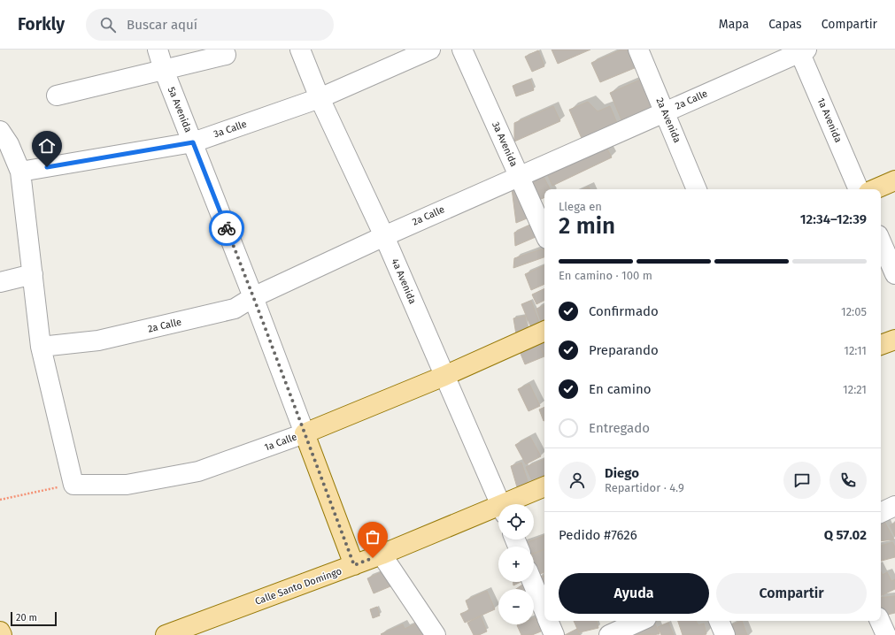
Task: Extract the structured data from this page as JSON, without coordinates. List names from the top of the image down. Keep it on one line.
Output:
{"streets":{"main road":["5a Avenida","1a Calle","Calle Santo Domingo"],"street":["2a Calle","2a Avenida","1a Avenida","3a Calle","3a Avenida","4a Avenida"]},"crossings":[["2a Calle","5a Avenida"],["2a Calle","2a Avenida"],["2a Calle","1a Avenida"],["2a Calle","3a Avenida"],["2a Calle","4a Avenida"],["5a Avenida","3a Calle"],["5a Avenida","1a Calle"],["5a Avenida","Calle Santo Domingo"],["3a Calle","4a Avenida"],["4a Avenida","1a Calle"]],"scale_bar":"20 m","page":{"header":"Forkly","search":"Buscar aquí","nav":["Mapa","Capas","Compartir"],"heading":["2 min","Llega en","12:34–12:39"],"panel":["Diego","Repartidor · 4.9","Pedido #7626","Q 57.02"],"bar":"En camino · 100 m","list":[["Confirmado","12:05"],["Preparando","12:11"],["En camino","12:21"],"Entregado"],"map_buttons":["+","−"],"buttons":["Ayuda","Compartir"],"scale":"20 m"}}
